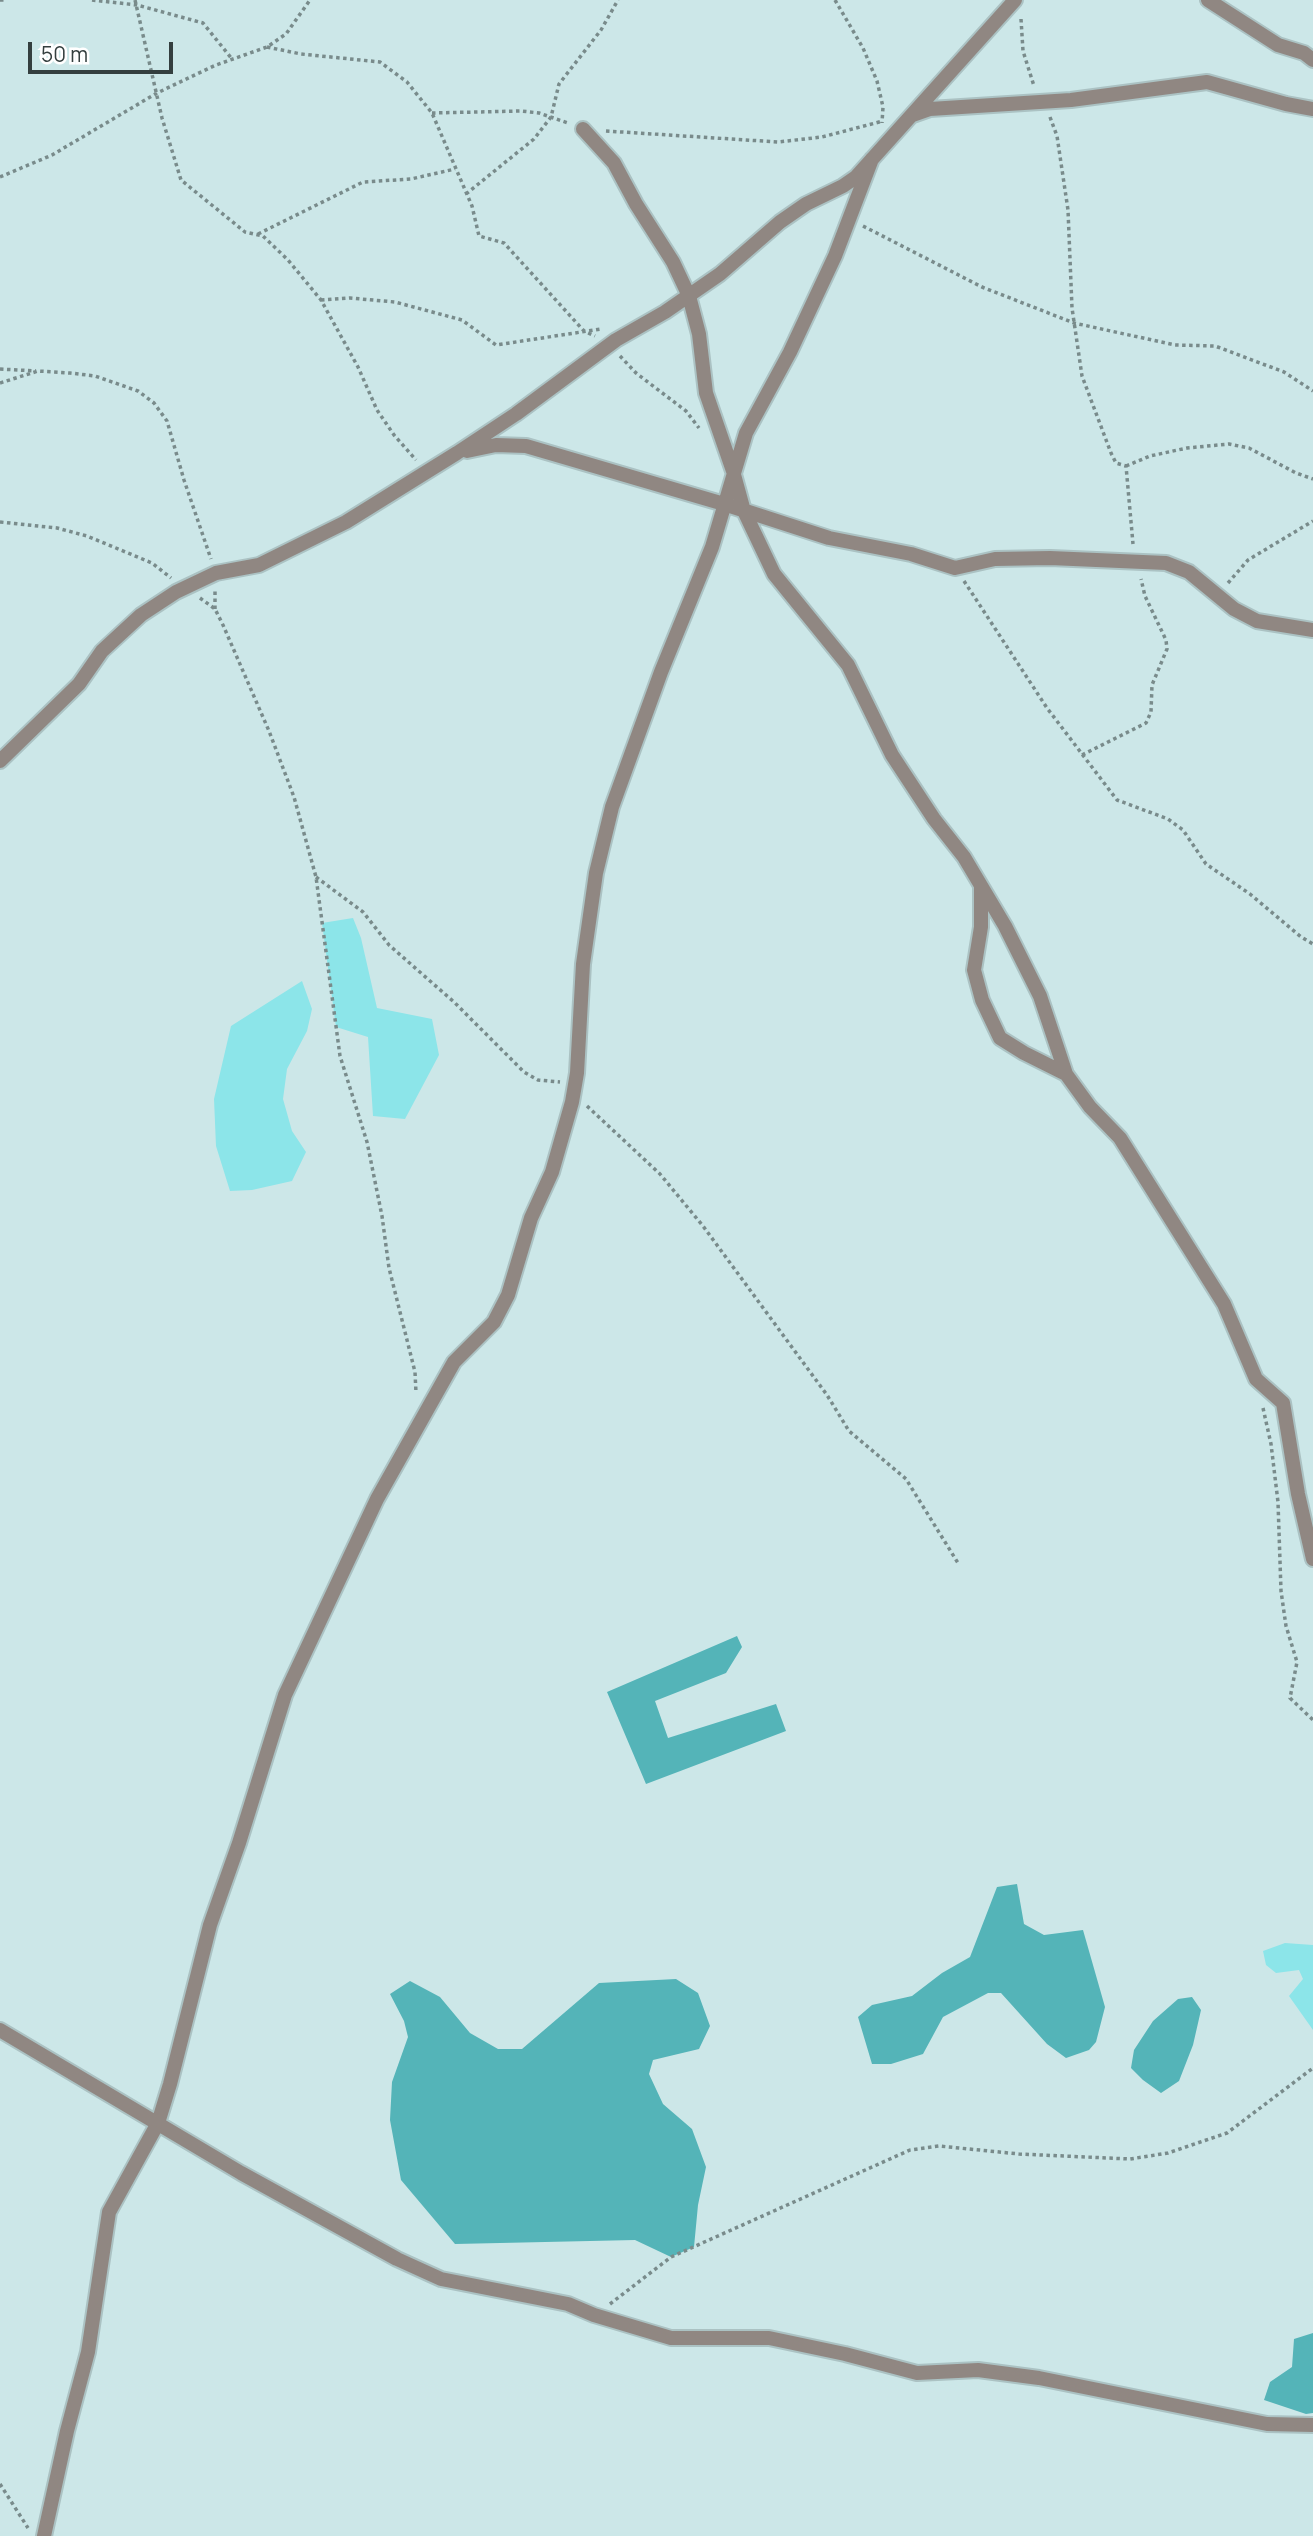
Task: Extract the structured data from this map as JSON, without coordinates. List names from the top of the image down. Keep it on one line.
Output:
{"scale_bar":"50 m"}
